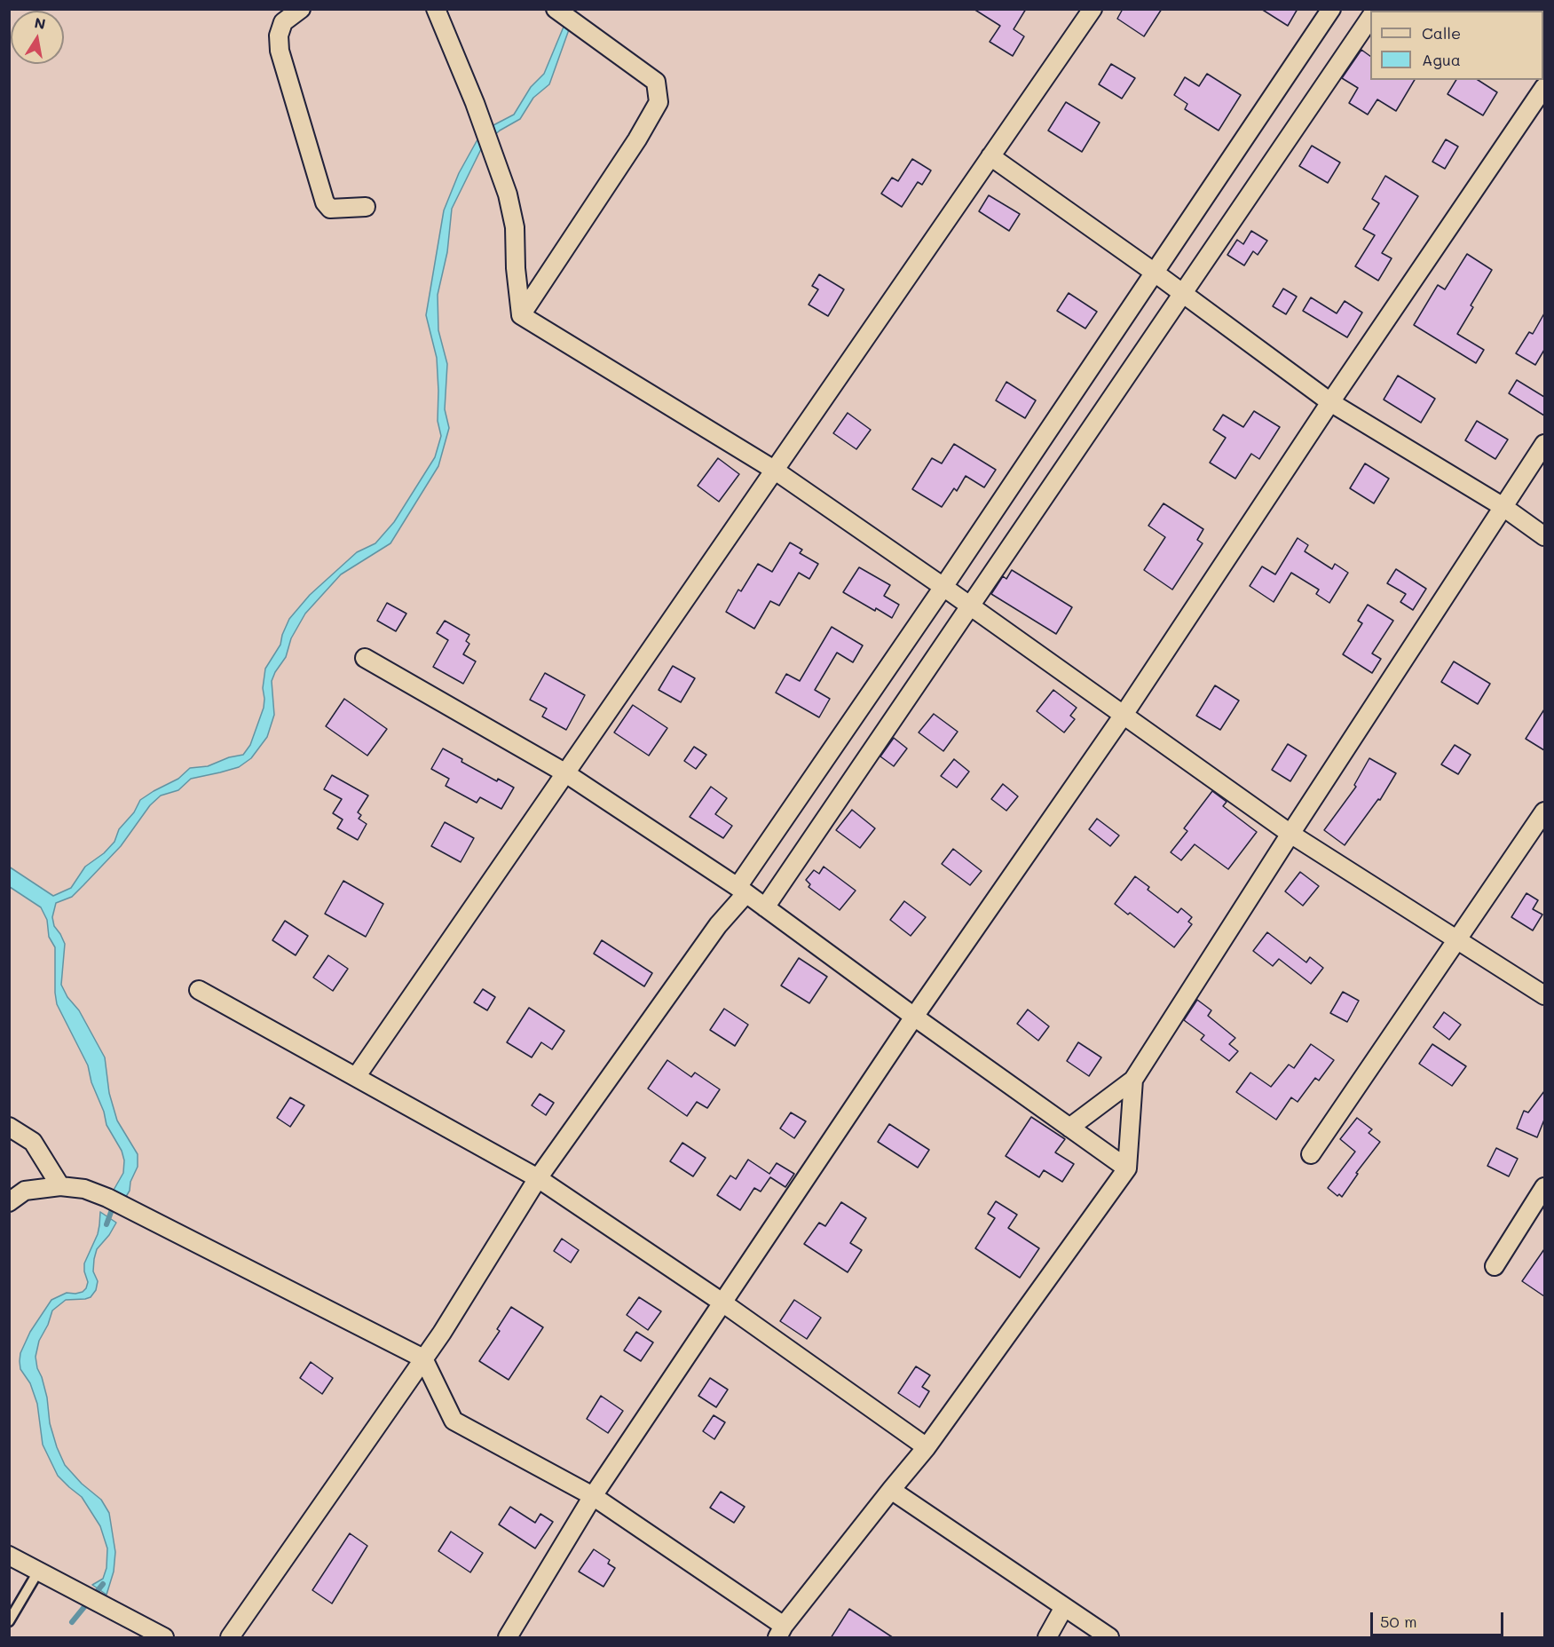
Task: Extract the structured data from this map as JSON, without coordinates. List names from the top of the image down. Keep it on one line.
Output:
{"legend":["Calle","Agua"],"scale_bar":"50 m","north":"top"}
